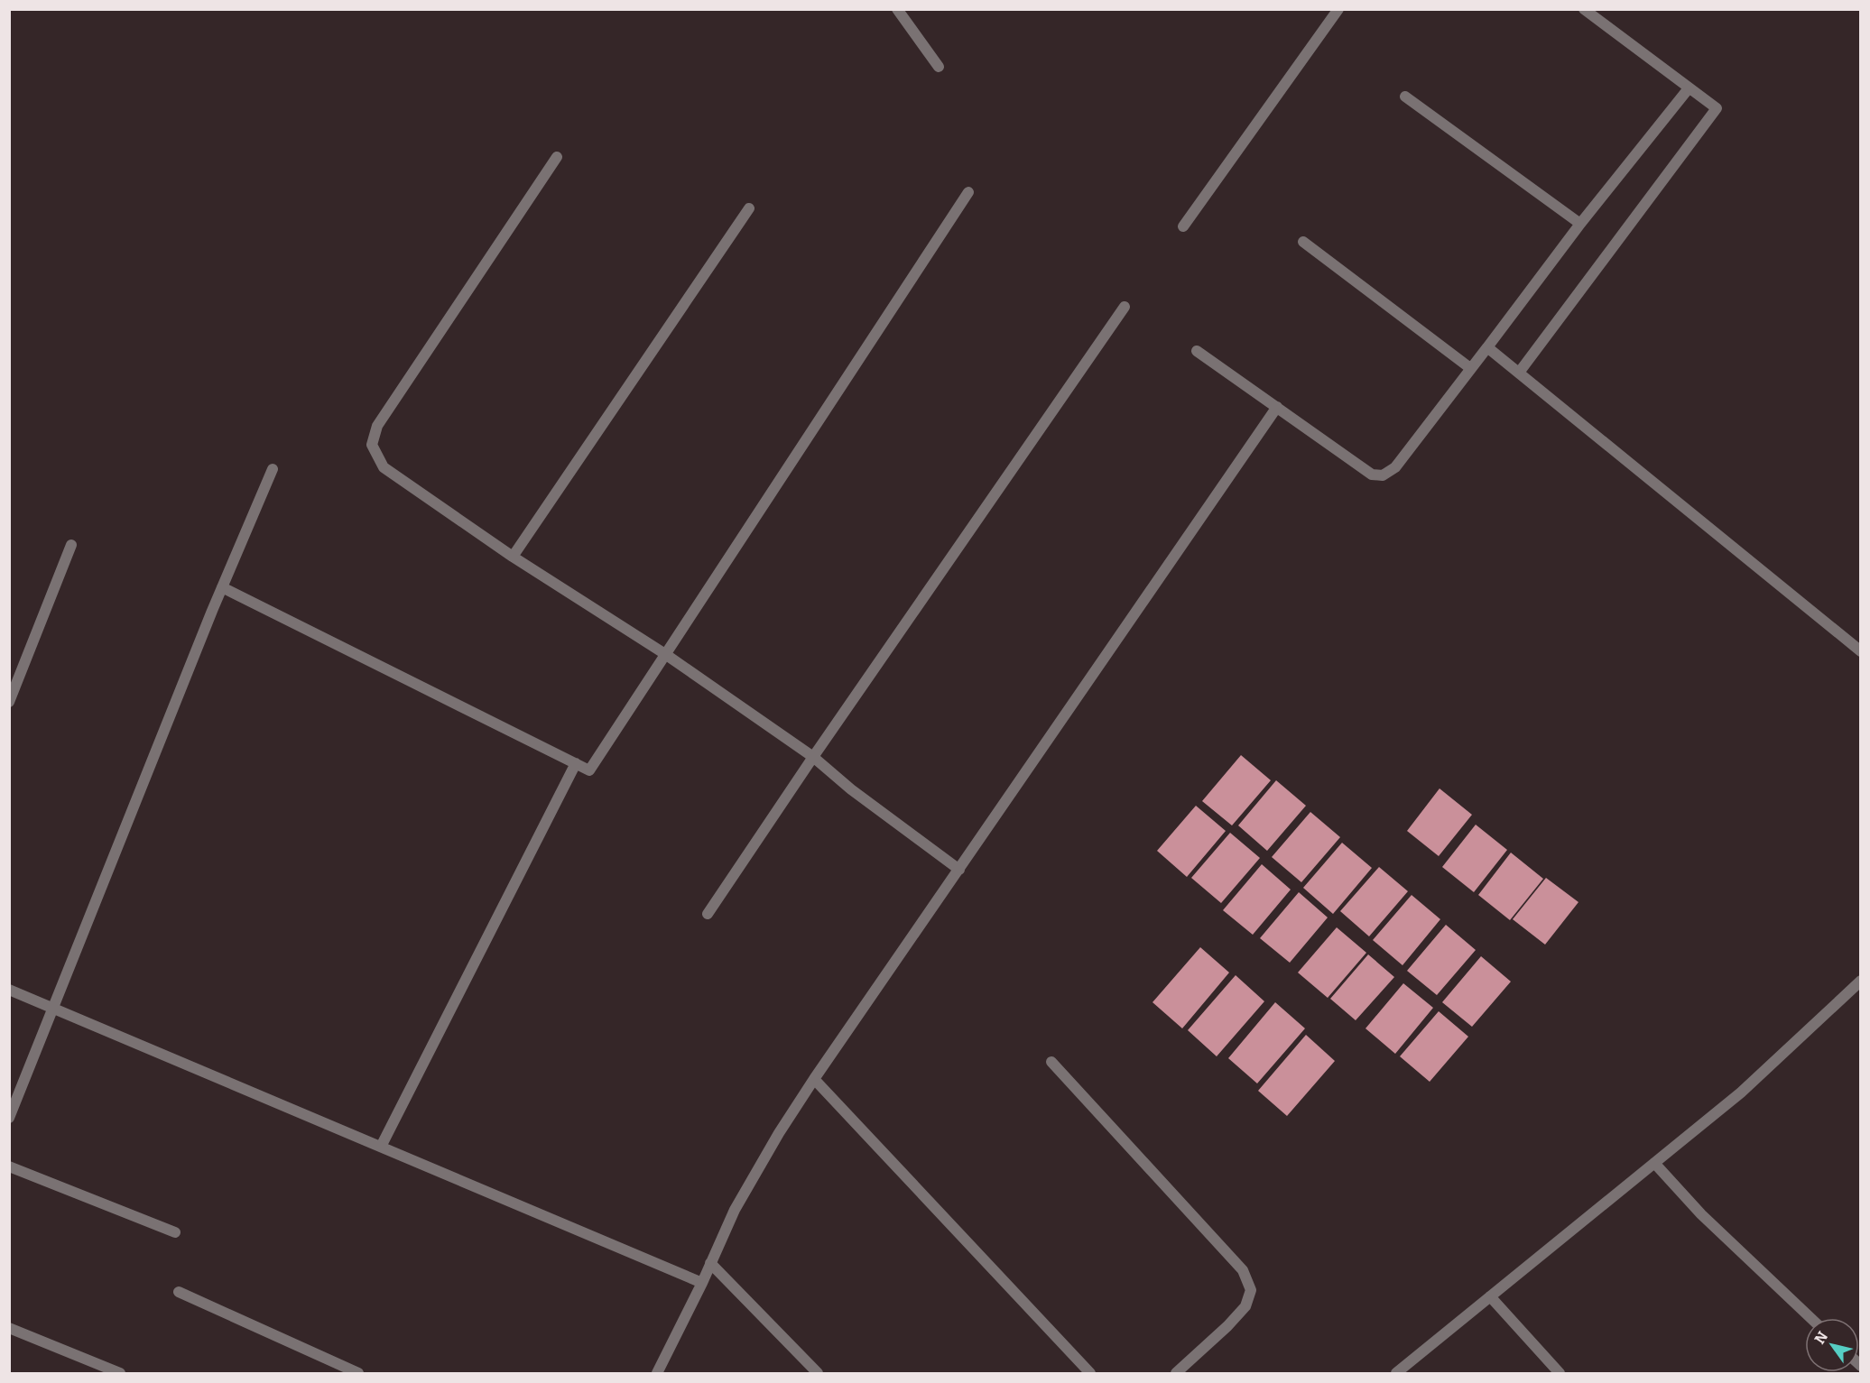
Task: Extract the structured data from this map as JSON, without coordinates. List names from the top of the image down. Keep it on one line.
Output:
{"north":"top left"}
